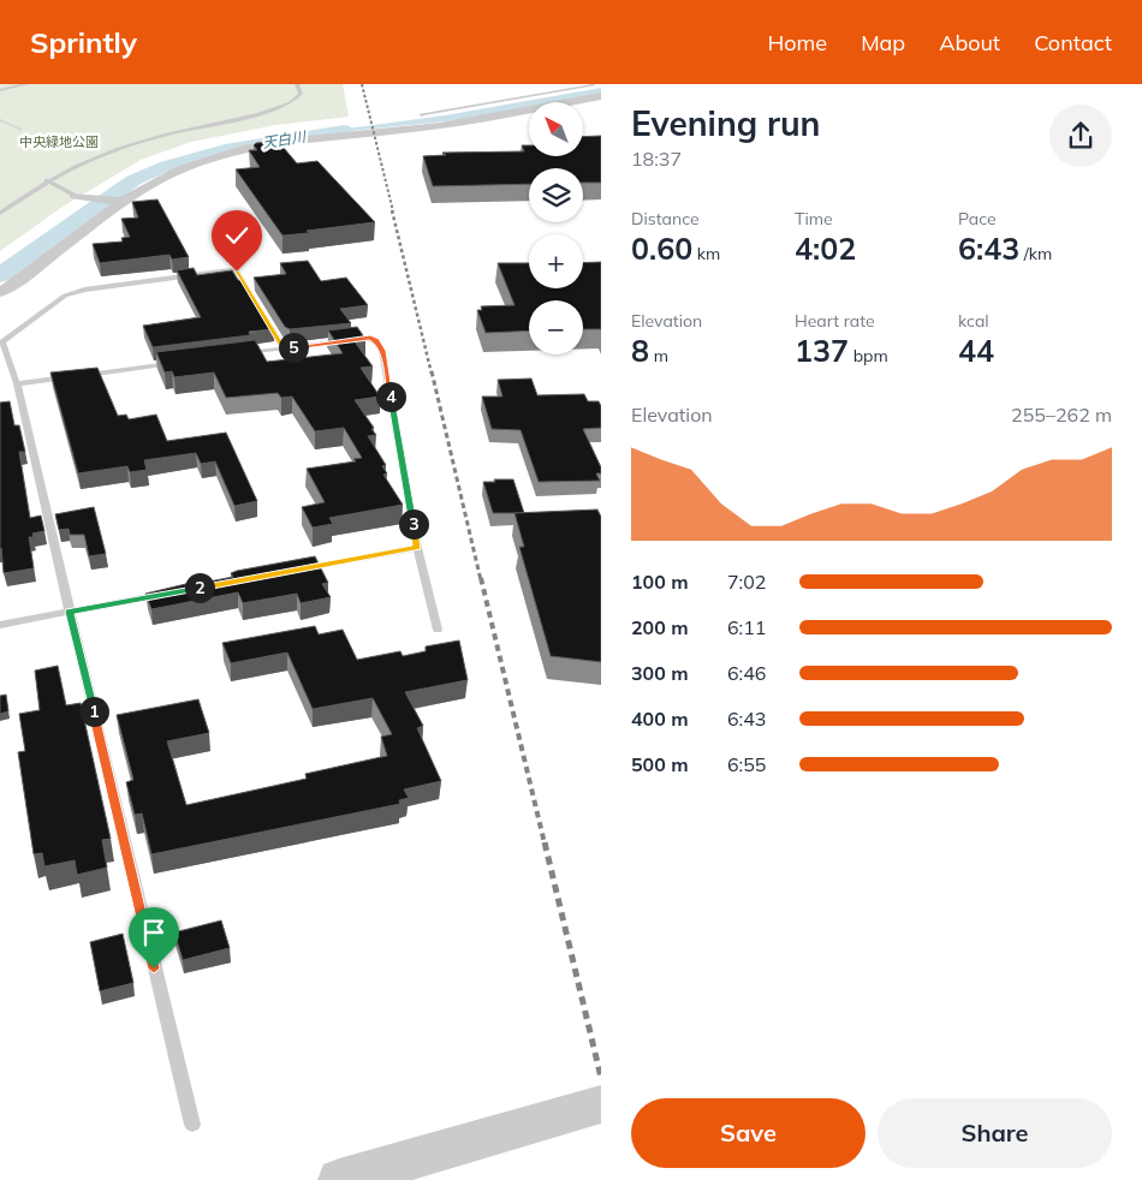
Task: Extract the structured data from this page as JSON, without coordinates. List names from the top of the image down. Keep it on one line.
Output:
{"water":["天白川"],"parks":["中央緑地公園"],"north":"top left","page":{"header":"Sprintly","nav":["Home","Map","About","Contact"],"heading":["Evening run","18:37"],"map_buttons":["+","−"],"stats":[["Distance","0.60 km"],["Time","4:02"],["Pace","6:43 /km"],["Elevation","8 m"],["Heart rate","137 bpm"],["kcal","44"]],"pins":["5","4","3","2","1"],"chart":["Elevation","255–262 m"],"list":[{"name":"100 m","note":"7:02"},{"name":"200 m","note":"6:11"},{"name":"300 m","note":"6:46"},{"name":"400 m","note":"6:43"},{"name":"500 m","note":"6:55"}],"buttons":["Save","Share"]}}
